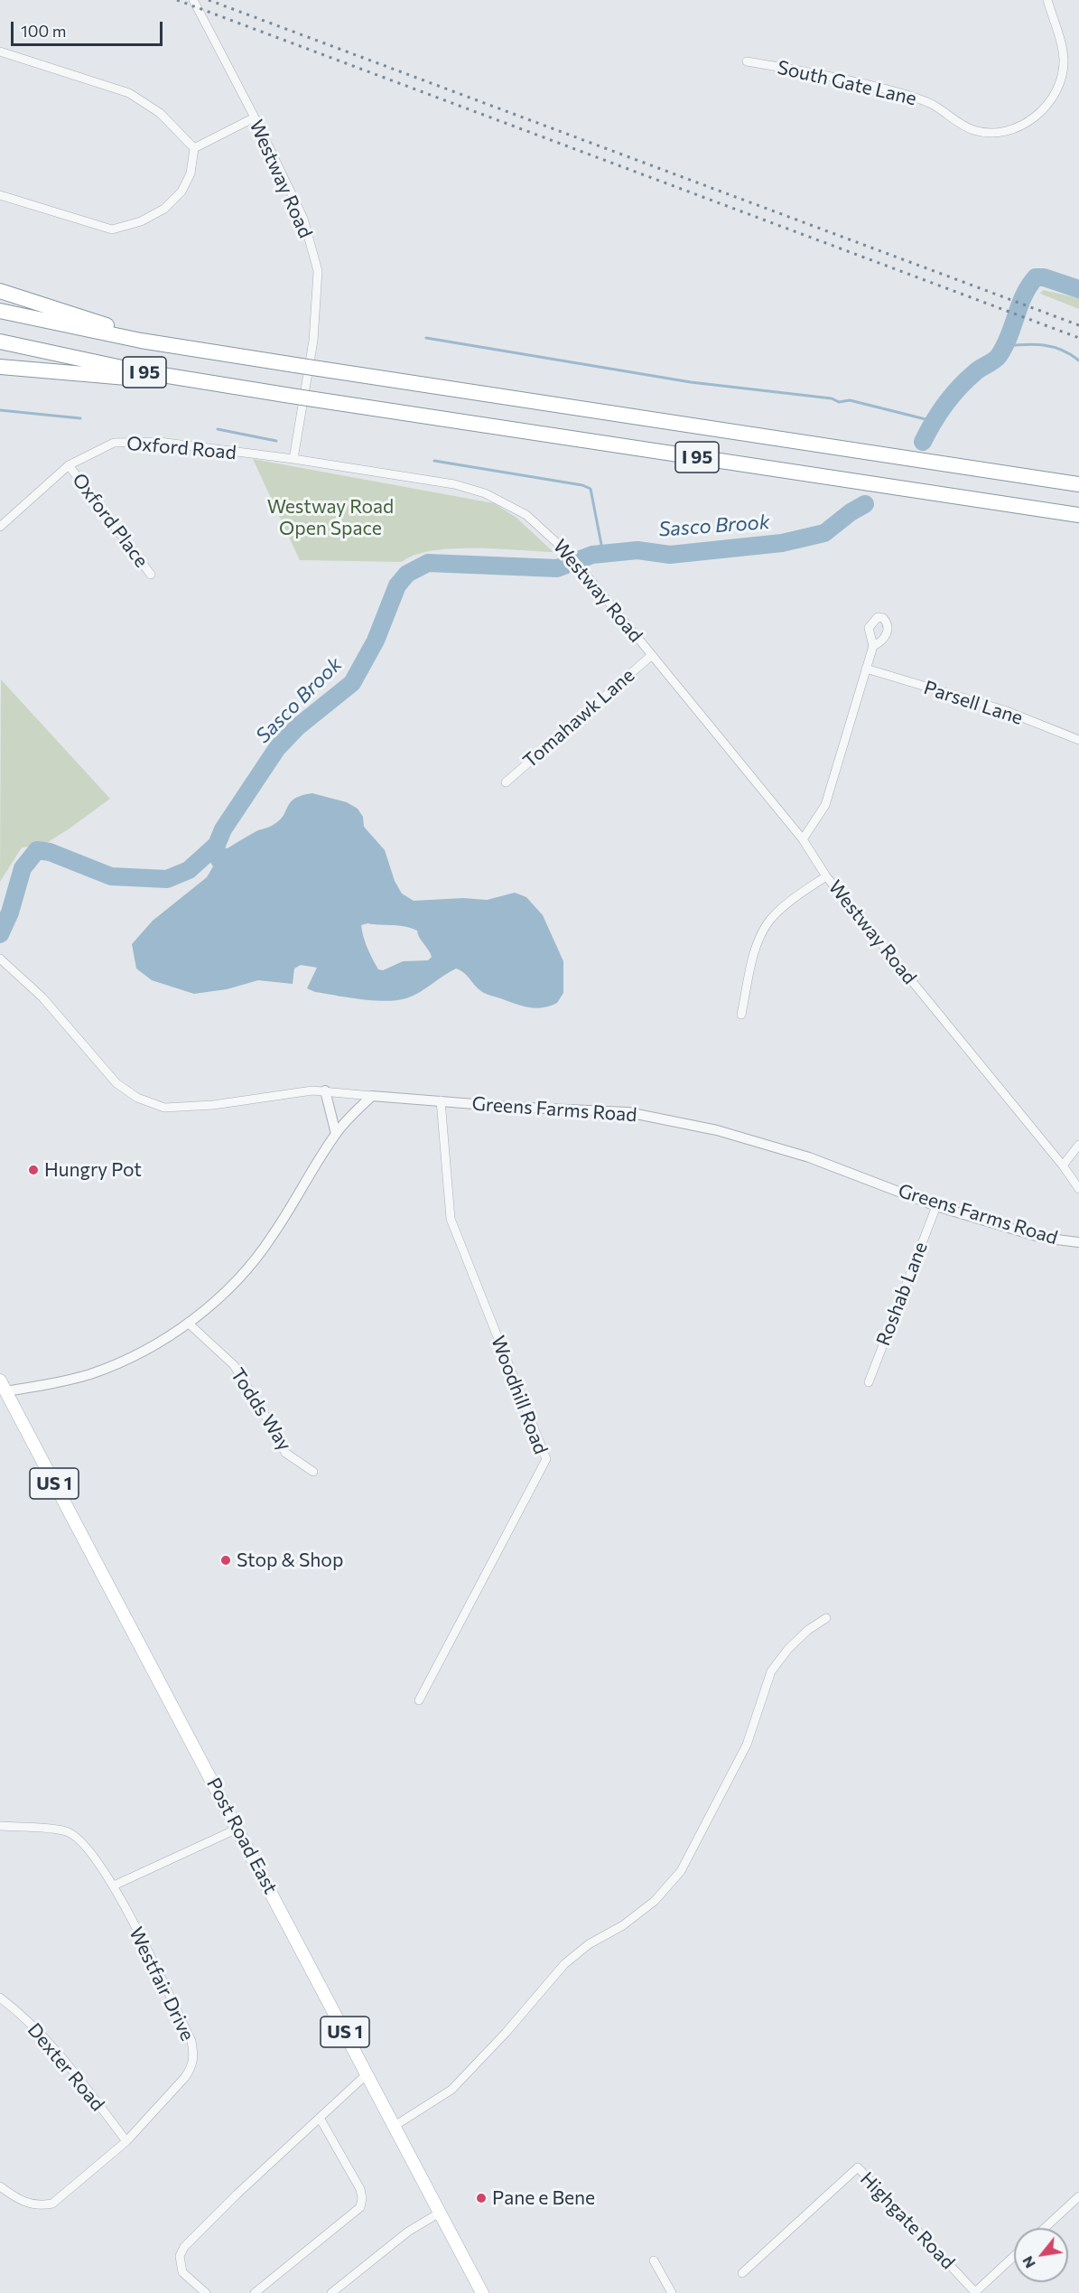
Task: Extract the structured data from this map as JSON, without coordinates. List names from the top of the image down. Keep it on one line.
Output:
{"streets":{"highway":["I 95"],"main road":["US 1","Post Road East"],"street":["South Gate Lane","Westway Road","Oxford Road","Oxford Place","Parsell Lane","Tomahawk Lane","Greens Farms Road","Roshab Lane","Woodhill Road","Todds Way","Westfair Drive","Dexter Road","Highgate Road"]},"crossings":[["Westway Road","Oxford Road"],["Westway Road","Tomahawk Lane"],["Oxford Road","Oxford Place"],["Greens Farms Road","Roshab Lane"],["Greens Farms Road","Woodhill Road"],["Westfair Drive","Dexter Road"]],"water":["Sasco Brook"],"parks":["Westway Road Open Space"],"places":["Hungry Pot","Stop & Shop","Pane e Bene"],"scale_bar":"100 m","north":"bottom left"}
